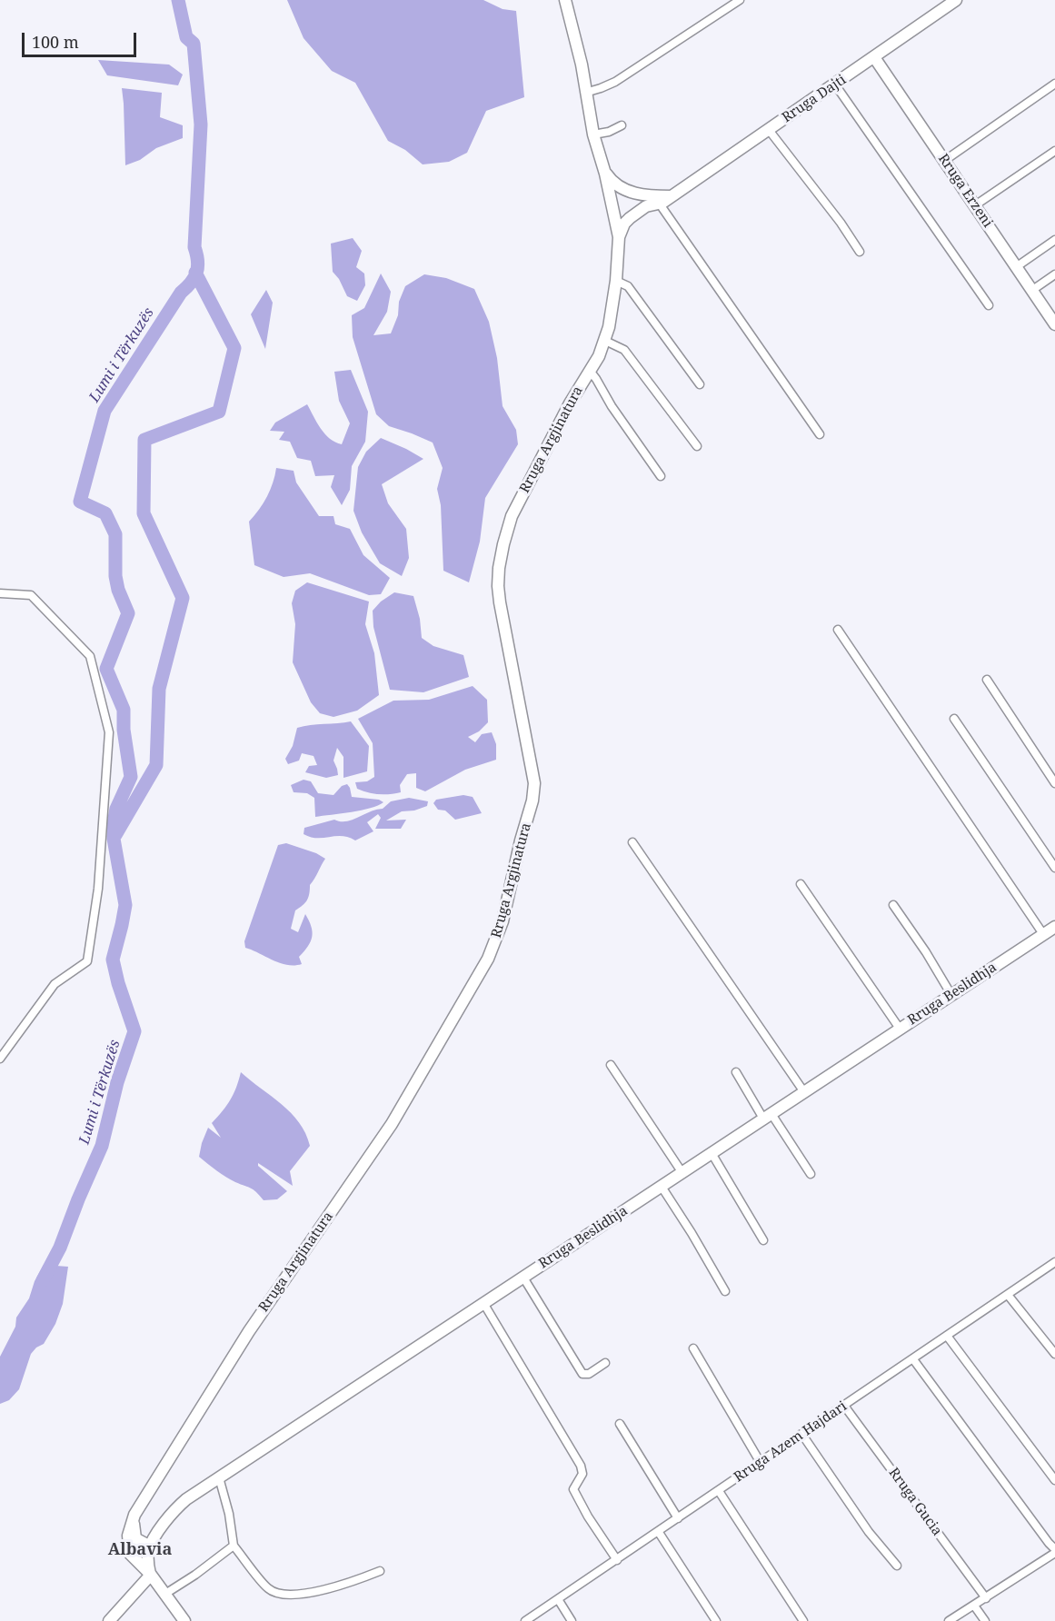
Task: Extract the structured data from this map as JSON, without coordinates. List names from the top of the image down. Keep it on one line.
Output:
{"streets":{"street":["Rruga Dajti","Rruga Erzeni","Rruga Argjinatura","Rruga Beslidhja","Rruga Azem Hajdari","Rruga Gucia"]},"crossings":[["Rruga Dajti","Rruga Erzeni"],["Rruga Argjinatura","Rruga Beslidhja"],["Rruga Azem Hajdari","Rruga Gucia"]],"districts":["Albavia"],"water":["Lumi i Tërkuzës"],"scale_bar":"100 m"}
